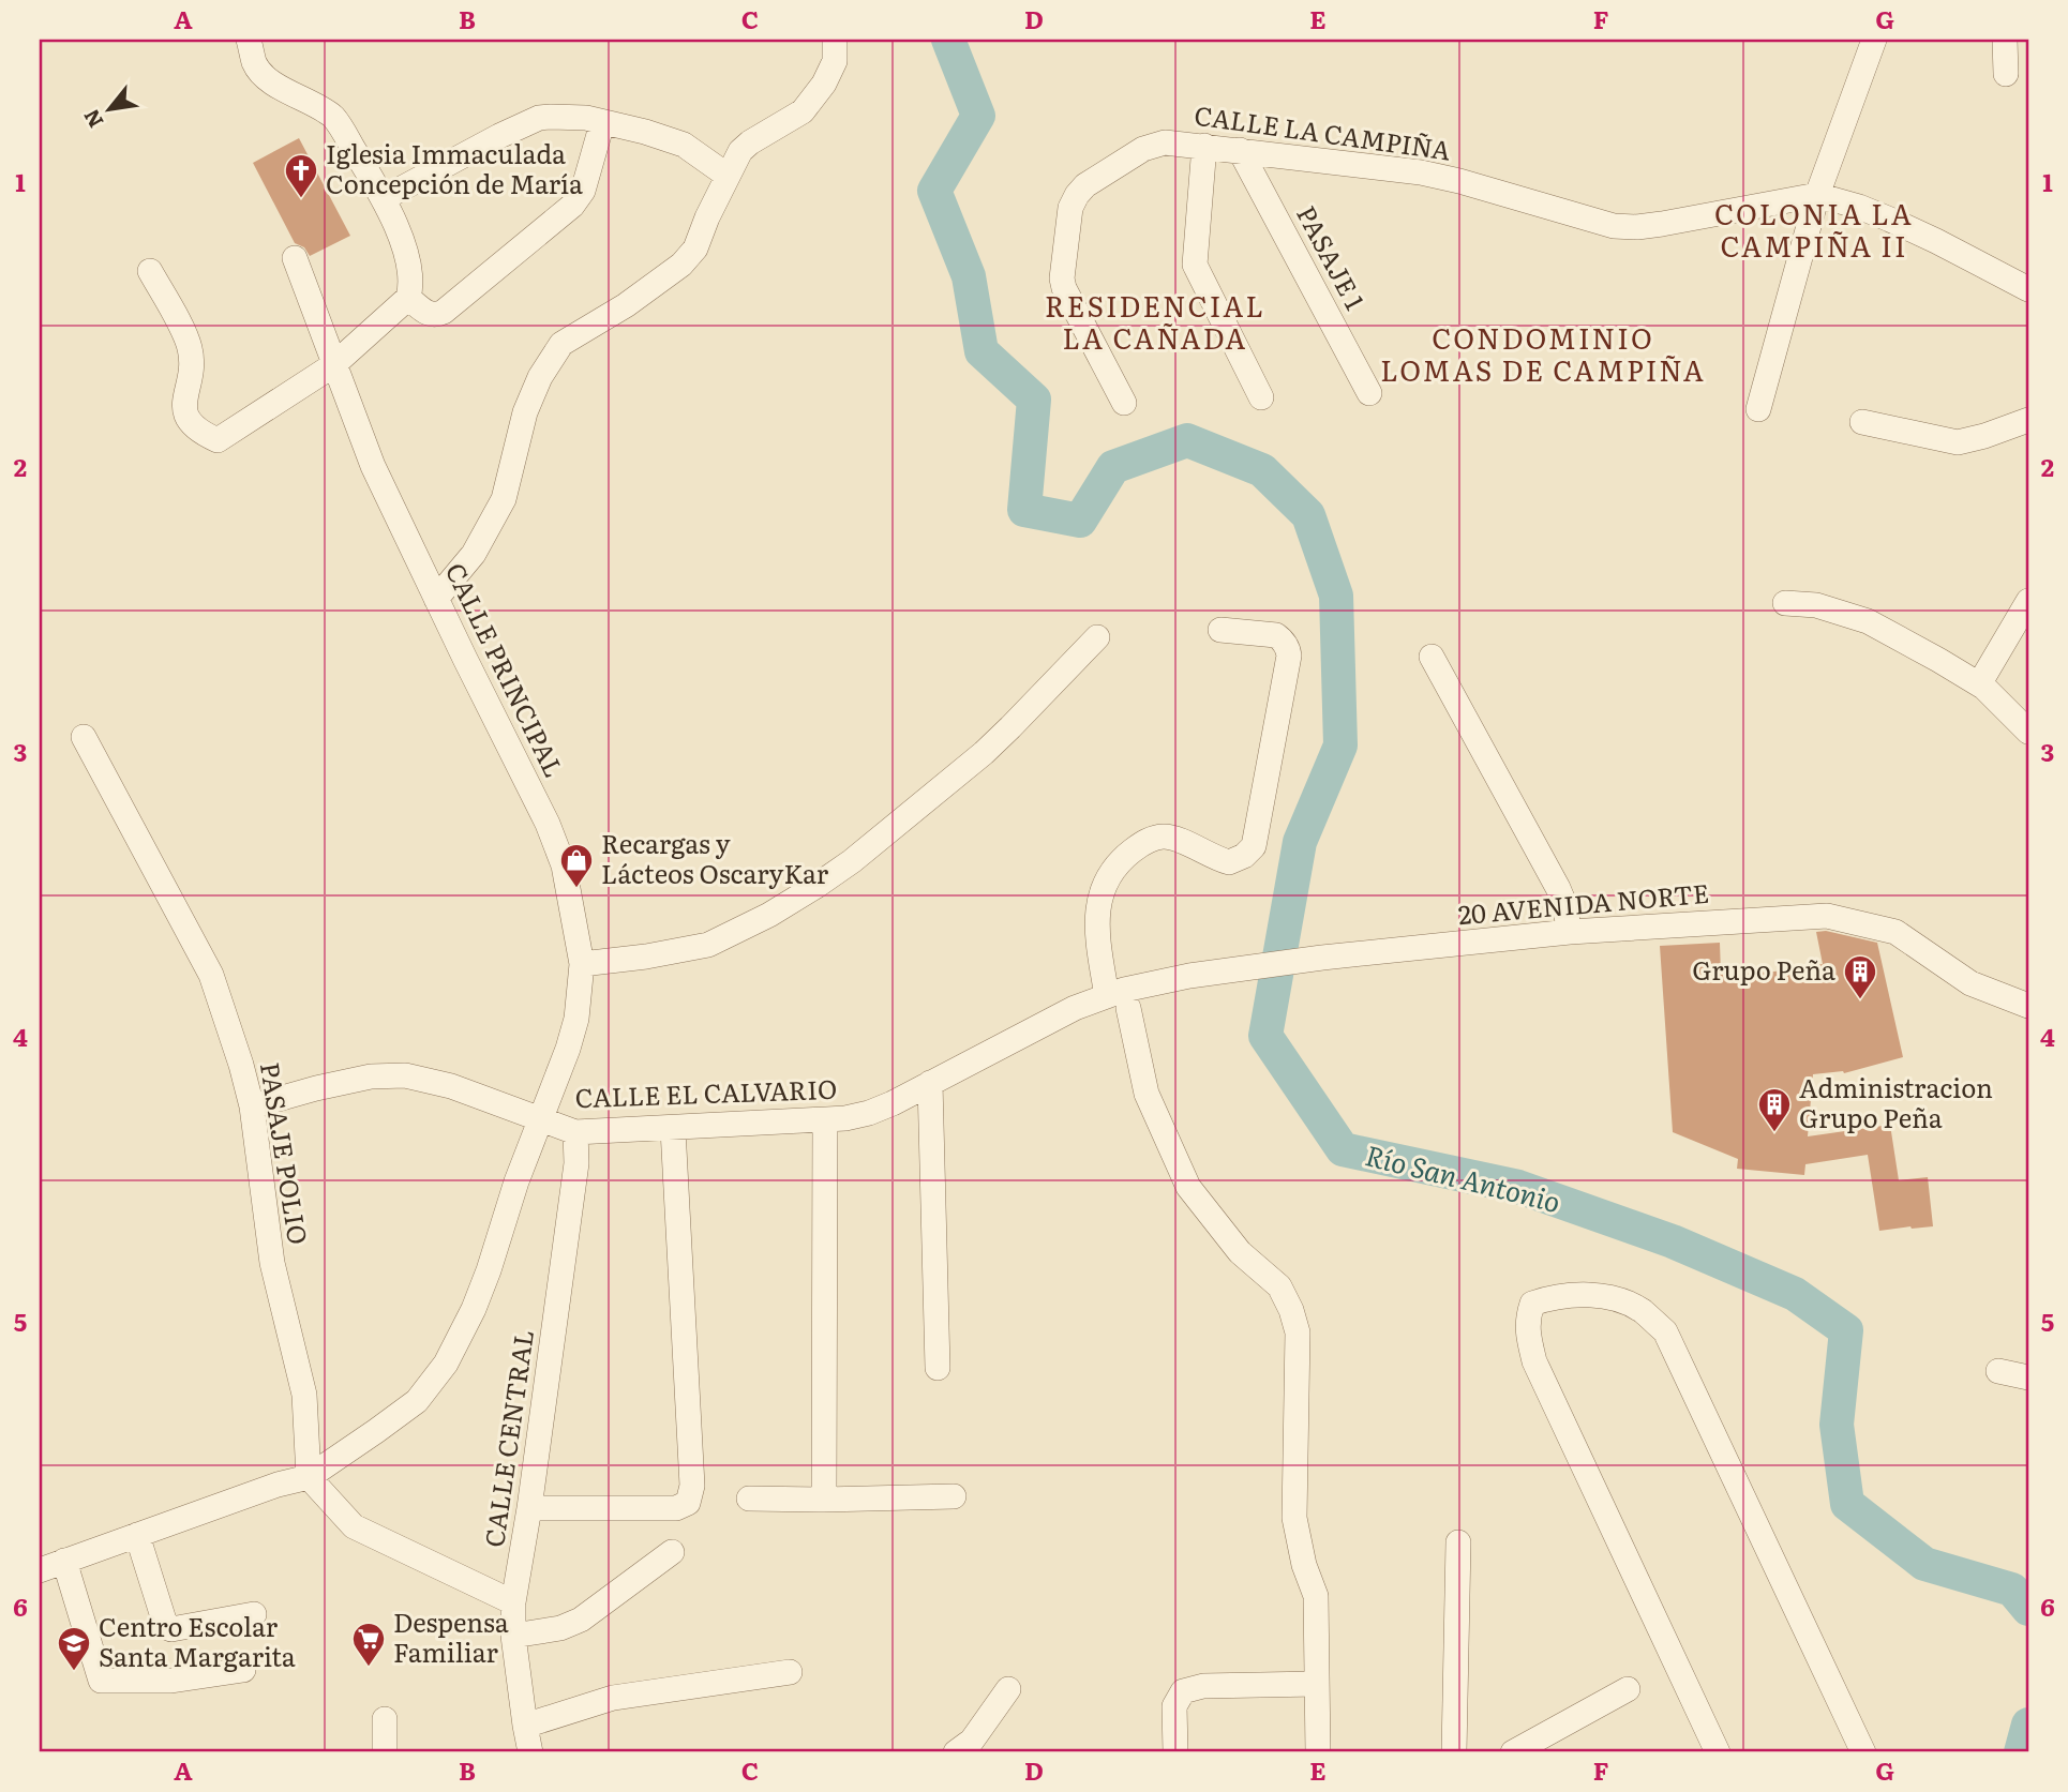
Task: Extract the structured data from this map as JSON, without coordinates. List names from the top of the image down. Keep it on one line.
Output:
{"streets":{"street":["CALLE LA CAMPIÑA","PASAJE 1","CALLE PRINCIPAL","20 AVENIDA NORTE","CALLE EL CALVARIO","PASAJE POLIO","CALLE CENTRAL"]},"crossings":[["CALLE LA CAMPIÑA","PASAJE 1"],["CALLE PRINCIPAL","CALLE EL CALVARIO"],["20 AVENIDA NORTE","CALLE EL CALVARIO"],["CALLE EL CALVARIO","PASAJE POLIO"],["CALLE EL CALVARIO","CALLE CENTRAL"]],"districts":["COLONIA LA CAMPIÑA II","RESIDENCIAL LA CAÑADA","CONDOMINIO LOMAS DE CAMPIÑA"],"water":["Río San Antonio"],"places":{"church":["Iglesia Immaculada Concepción de María"],"shop":["Recargas y Lácteos OscaryKar"],"building":["Grupo Peña","Administracion Grupo Peña"],"supermarket":["Despensa Familiar"],"school or university":["Centro Escolar Santa Margarita"]},"north":"bottom left","grid":{"columns":["A","B","C","D","E","F","G"],"rows":["1","2","3","4","5","6"]}}
